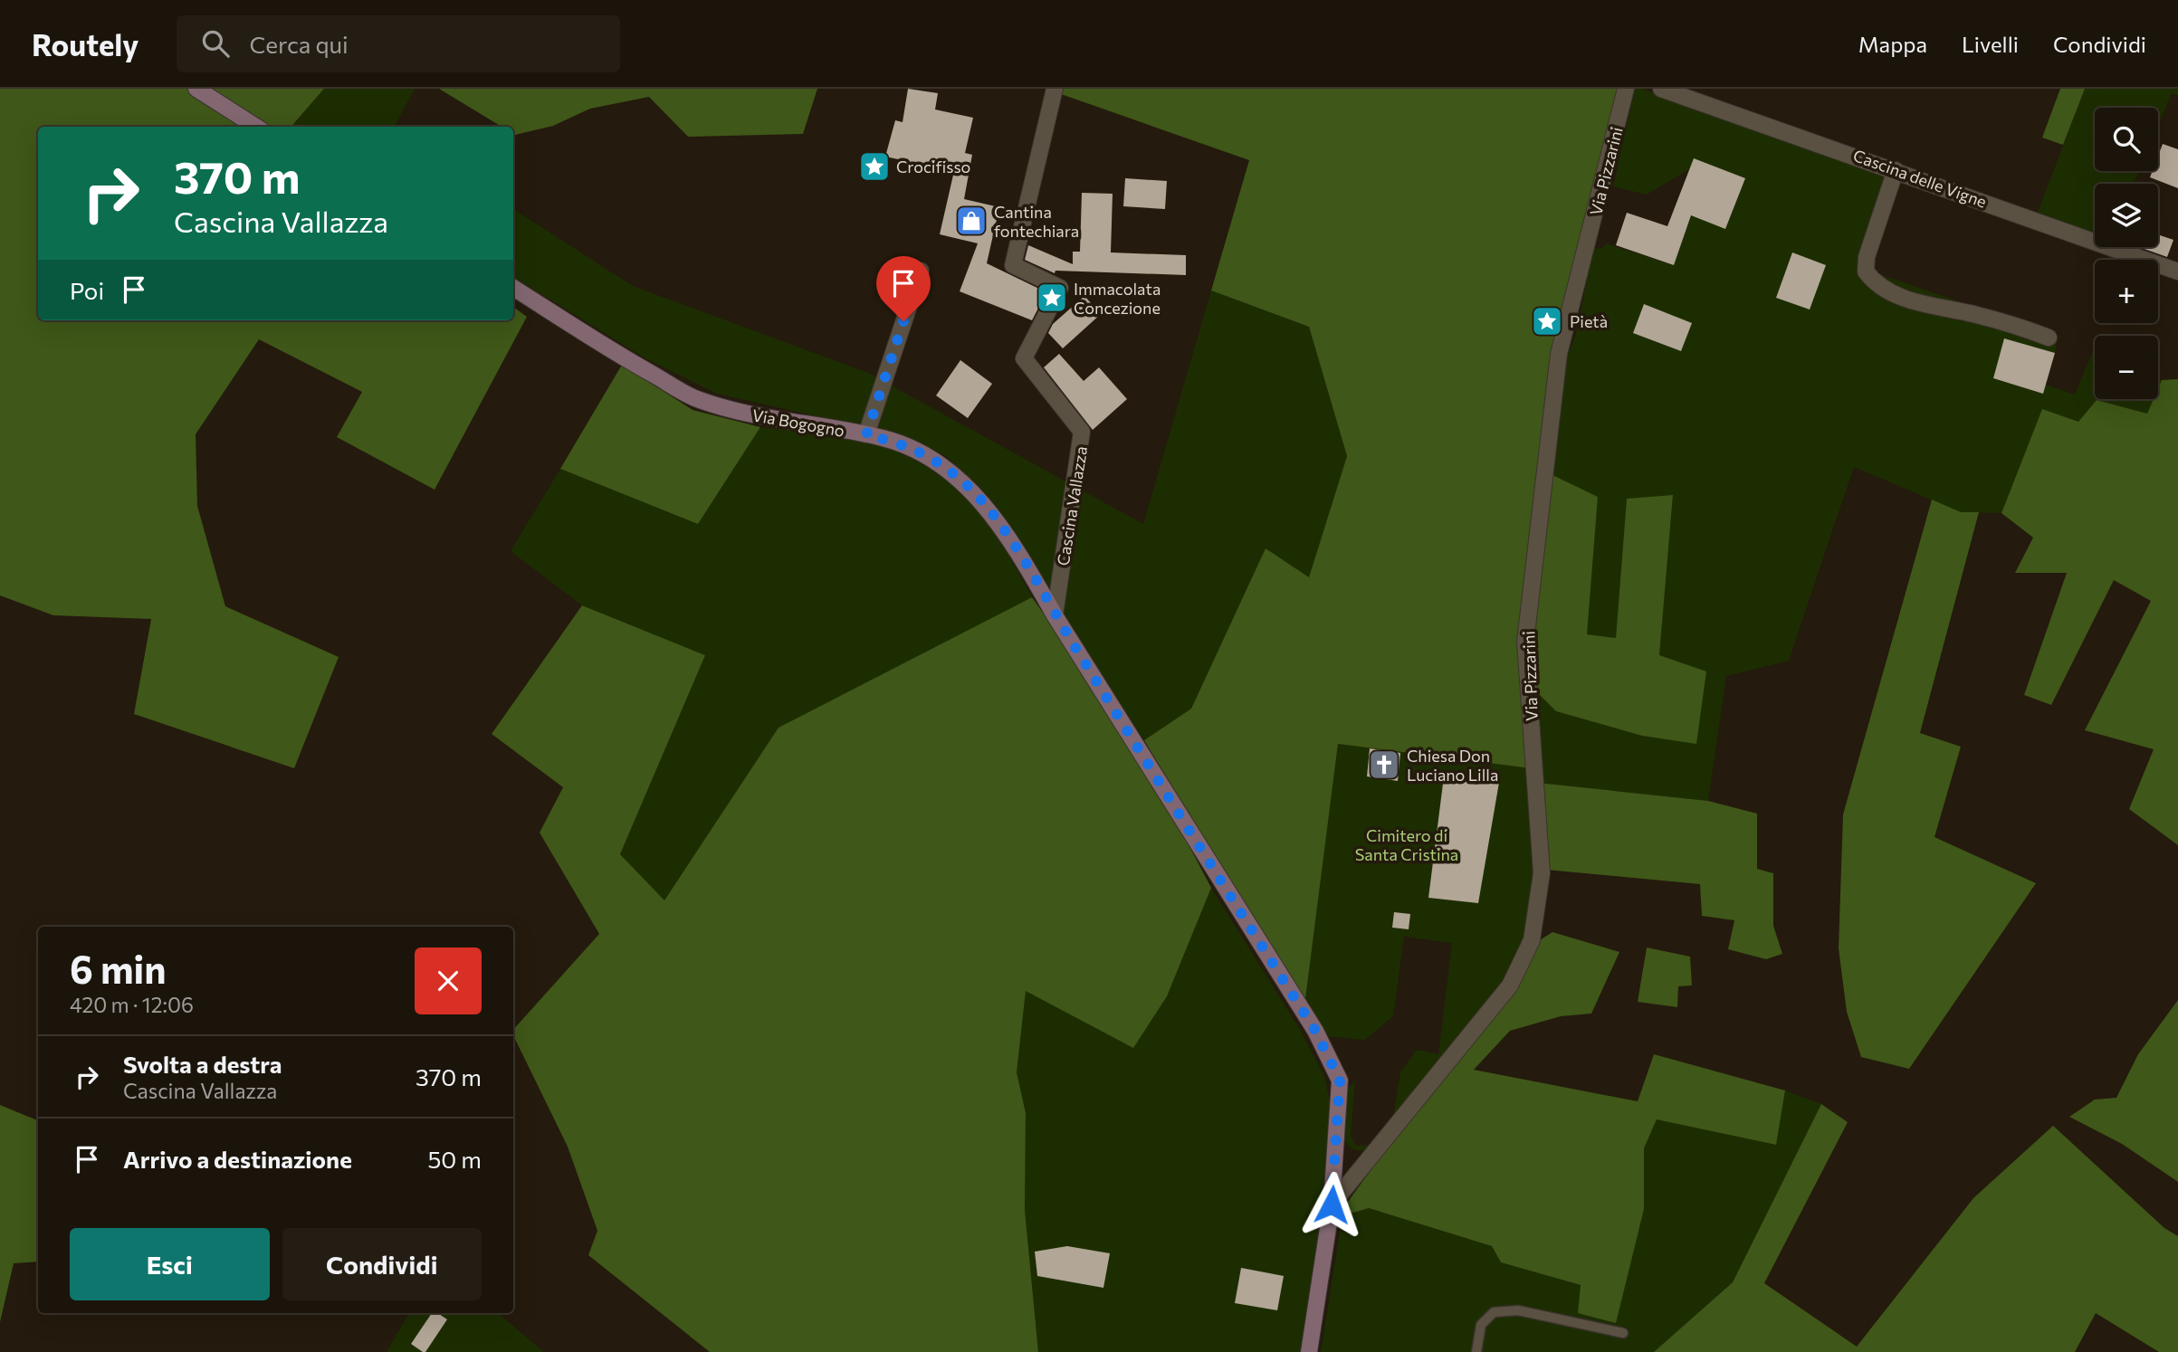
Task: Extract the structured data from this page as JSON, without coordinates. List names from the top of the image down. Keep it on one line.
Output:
{"streets":{"main road":["Via Bogogno"],"street":["Via Pizzarini","Cascina delle Vigne","Cascina Vallazza"]},"crossings":[["Via Pizzarini","Via Bogogno"],["Via Bogogno","Cascina Vallazza"]],"parks":["Cimitero di Santa Cristina"],"places":{"place":["Crocifisso","Immacolata Concezione","Pietà"],"shop":["Cantina fontechiara"],"church":["Chiesa Don Luciano Lilla"]},"page":{"header":"Routely","search":"Cerca qui","nav":["Mappa","Livelli","Condividi"],"map_buttons":["+","−"],"turn":["370 m","Cascina Vallazza"],"then":"Poi","heading":["6 min","420 m · 12:06"],"list":[{"name":"Svolta a destra","note":"Cascina Vallazza","value":"370 m"},{"name":"Arrivo a destinazione","value":"50 m"}],"buttons":["Esci","Condividi"]}}
